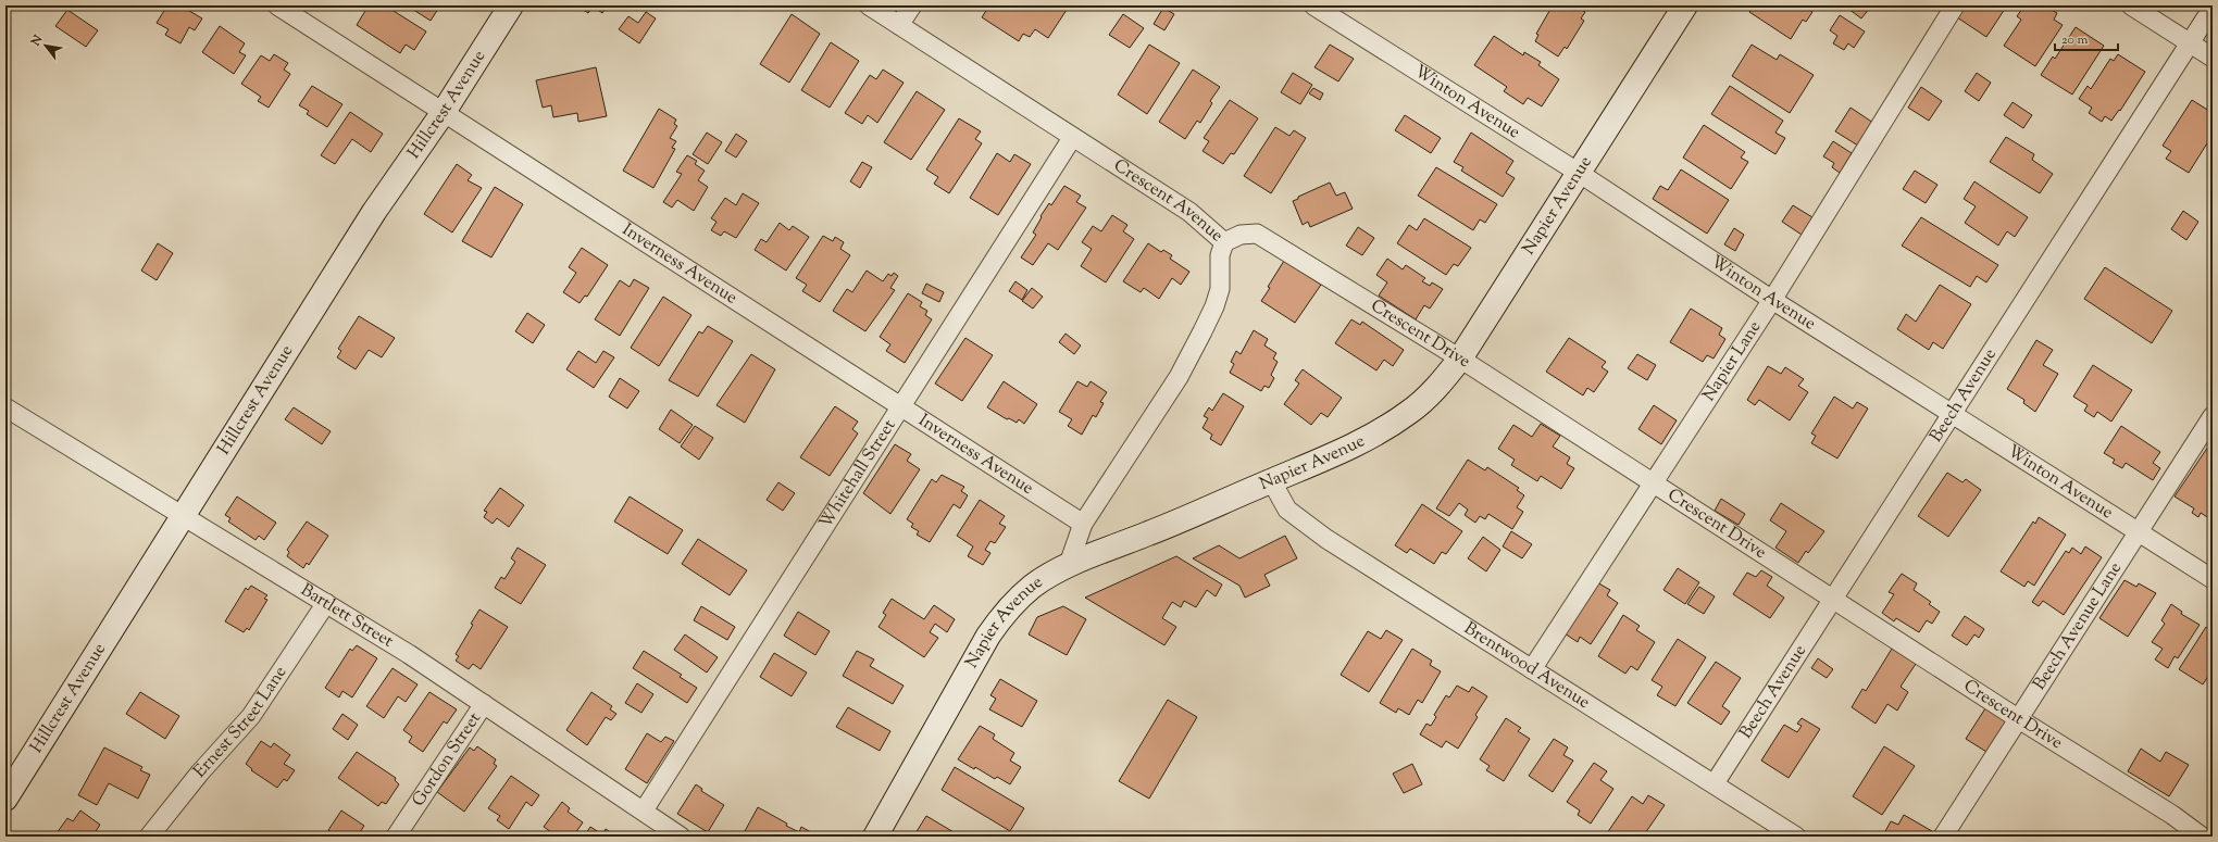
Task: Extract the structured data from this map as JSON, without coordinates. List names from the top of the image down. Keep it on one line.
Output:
{"streets":{"street":["Winton Avenue","Hillcrest Avenue","Crescent Avenue","Napier Avenue","Inverness Avenue","Crescent Drive","Napier Lane","Beech Avenue","Whitehall Street","Bartlett Street","Beech Avenue Lane","Brentwood Avenue","Ernest Street Lane","Gordon Street"]},"crossings":[["Winton Avenue","Napier Avenue"],["Winton Avenue","Napier Lane"],["Winton Avenue","Beech Avenue"],["Winton Avenue","Beech Avenue Lane"],["Hillcrest Avenue","Inverness Avenue"],["Hillcrest Avenue","Bartlett Street"],["Crescent Avenue","Napier Avenue"],["Crescent Avenue","Inverness Avenue"],["Crescent Avenue","Crescent Drive"],["Crescent Avenue","Whitehall Street"],["Napier Avenue","Crescent Drive"],["Napier Avenue","Brentwood Avenue"],["Inverness Avenue","Whitehall Street"],["Crescent Drive","Napier Lane"],["Crescent Drive","Beech Avenue"],["Crescent Drive","Beech Avenue Lane"],["Napier Lane","Brentwood Avenue"],["Beech Avenue","Brentwood Avenue"],["Whitehall Street","Bartlett Street"],["Bartlett Street","Ernest Street Lane"],["Bartlett Street","Gordon Street"]],"scale_bar":"20 m","north":"top left"}
